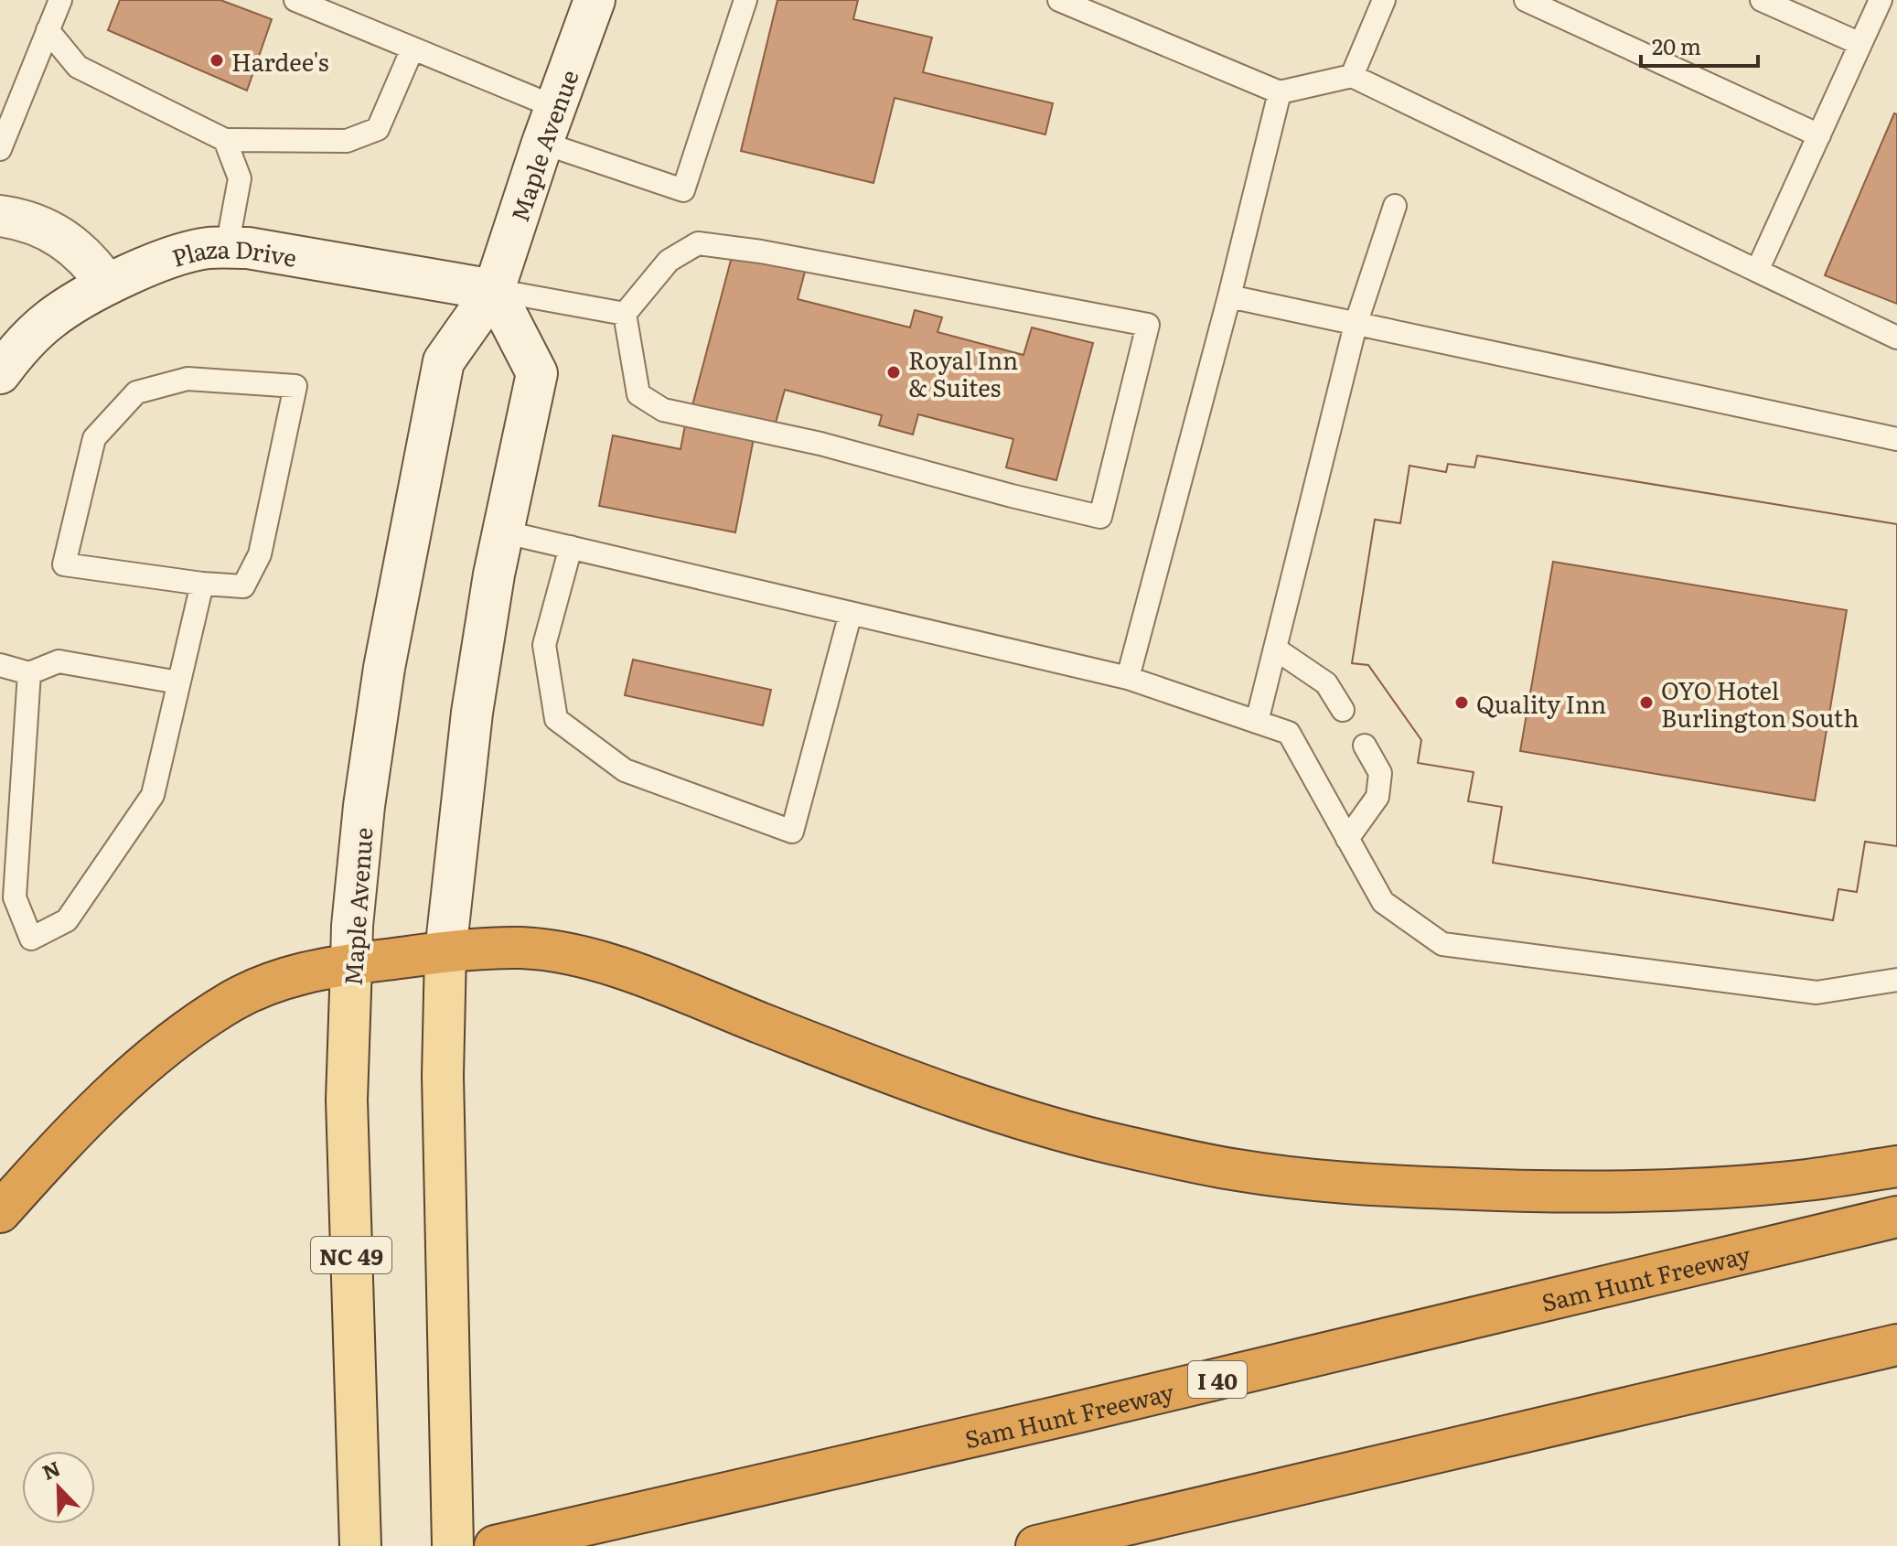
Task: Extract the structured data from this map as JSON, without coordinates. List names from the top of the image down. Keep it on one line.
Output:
{"streets":{"highway":["Sam Hunt Freeway","I 40"],"main road":["Maple Avenue","Plaza Drive","NC 49"]},"crossings":[["Maple Avenue","Plaza Drive"]],"places":["Hardee's","Royal Inn & Suites","Quality Inn","OYO Hotel Burlington South"],"scale_bar":"20 m","north":"top left"}
